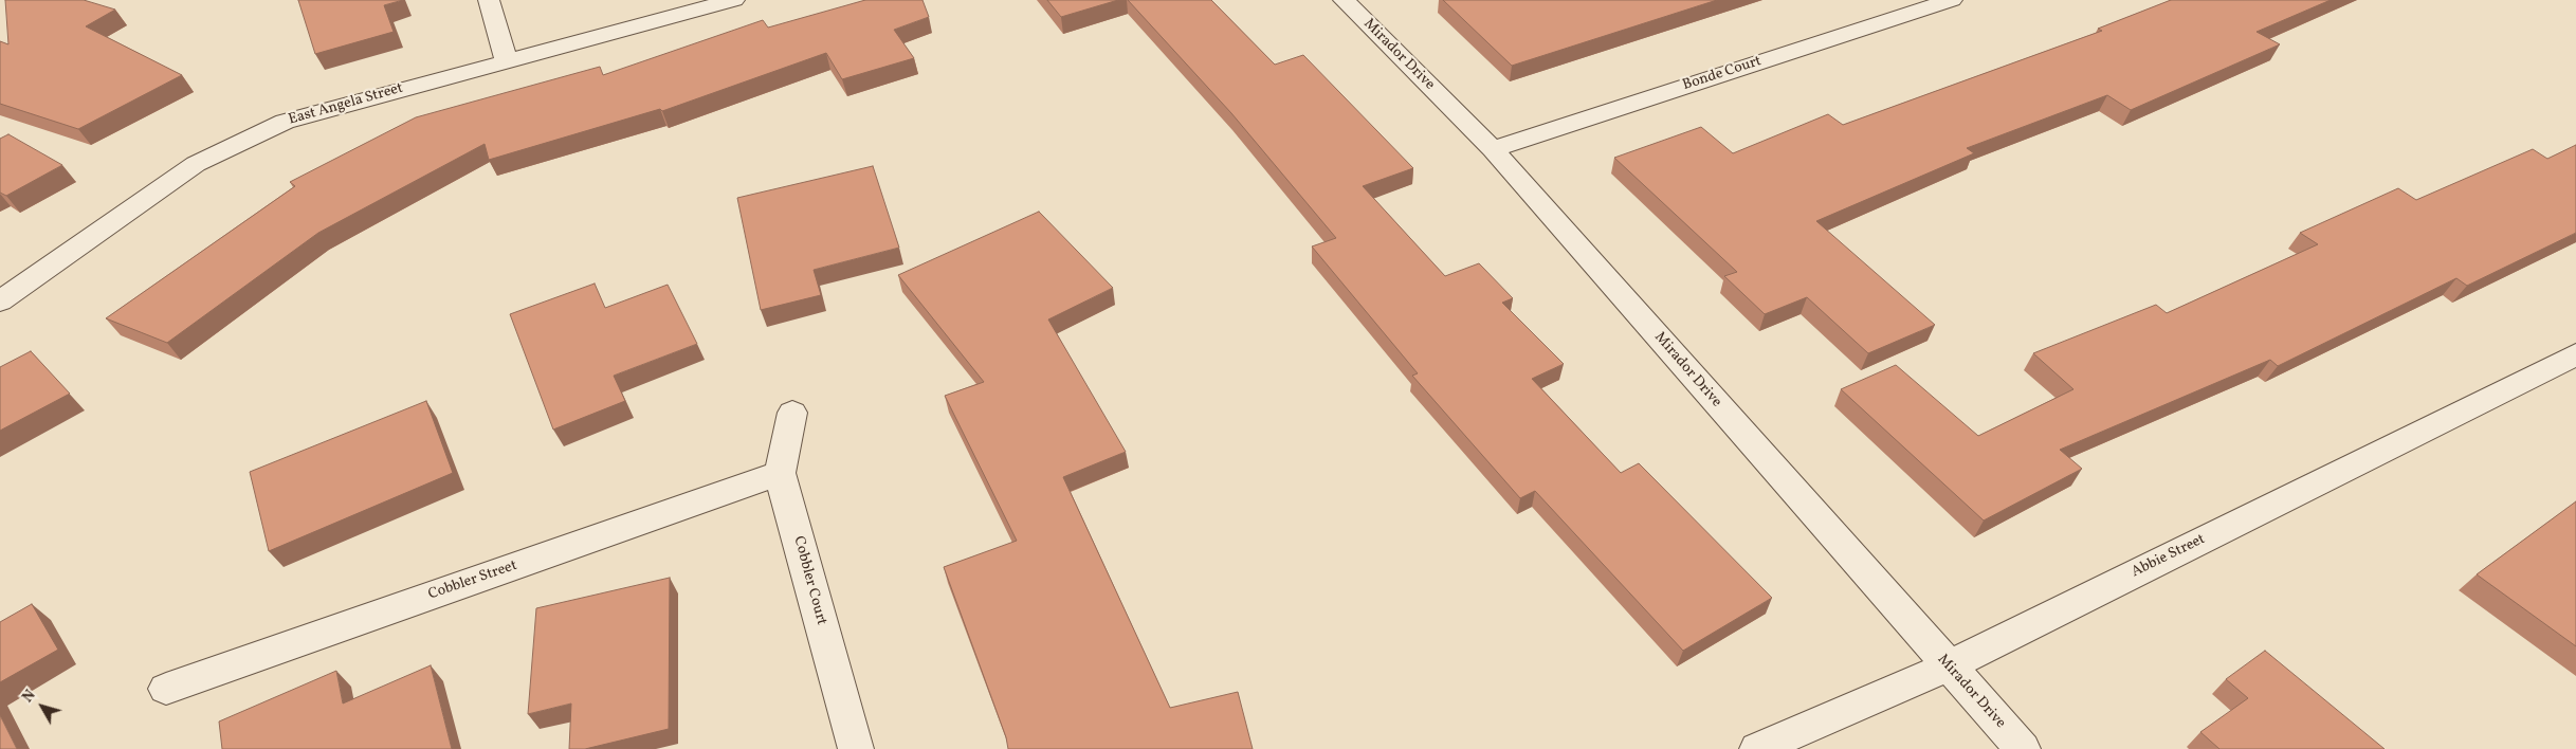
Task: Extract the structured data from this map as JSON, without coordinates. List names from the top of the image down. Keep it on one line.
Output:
{"streets":{"street":["Mirador Drive","Bonde Court","East Angela Street","Abbie Street","Cobbler Street","Cobbler Court"]},"crossings":[["Mirador Drive","Bonde Court"],["Mirador Drive","Abbie Street"],["Cobbler Street","Cobbler Court"]],"north":"top left"}
